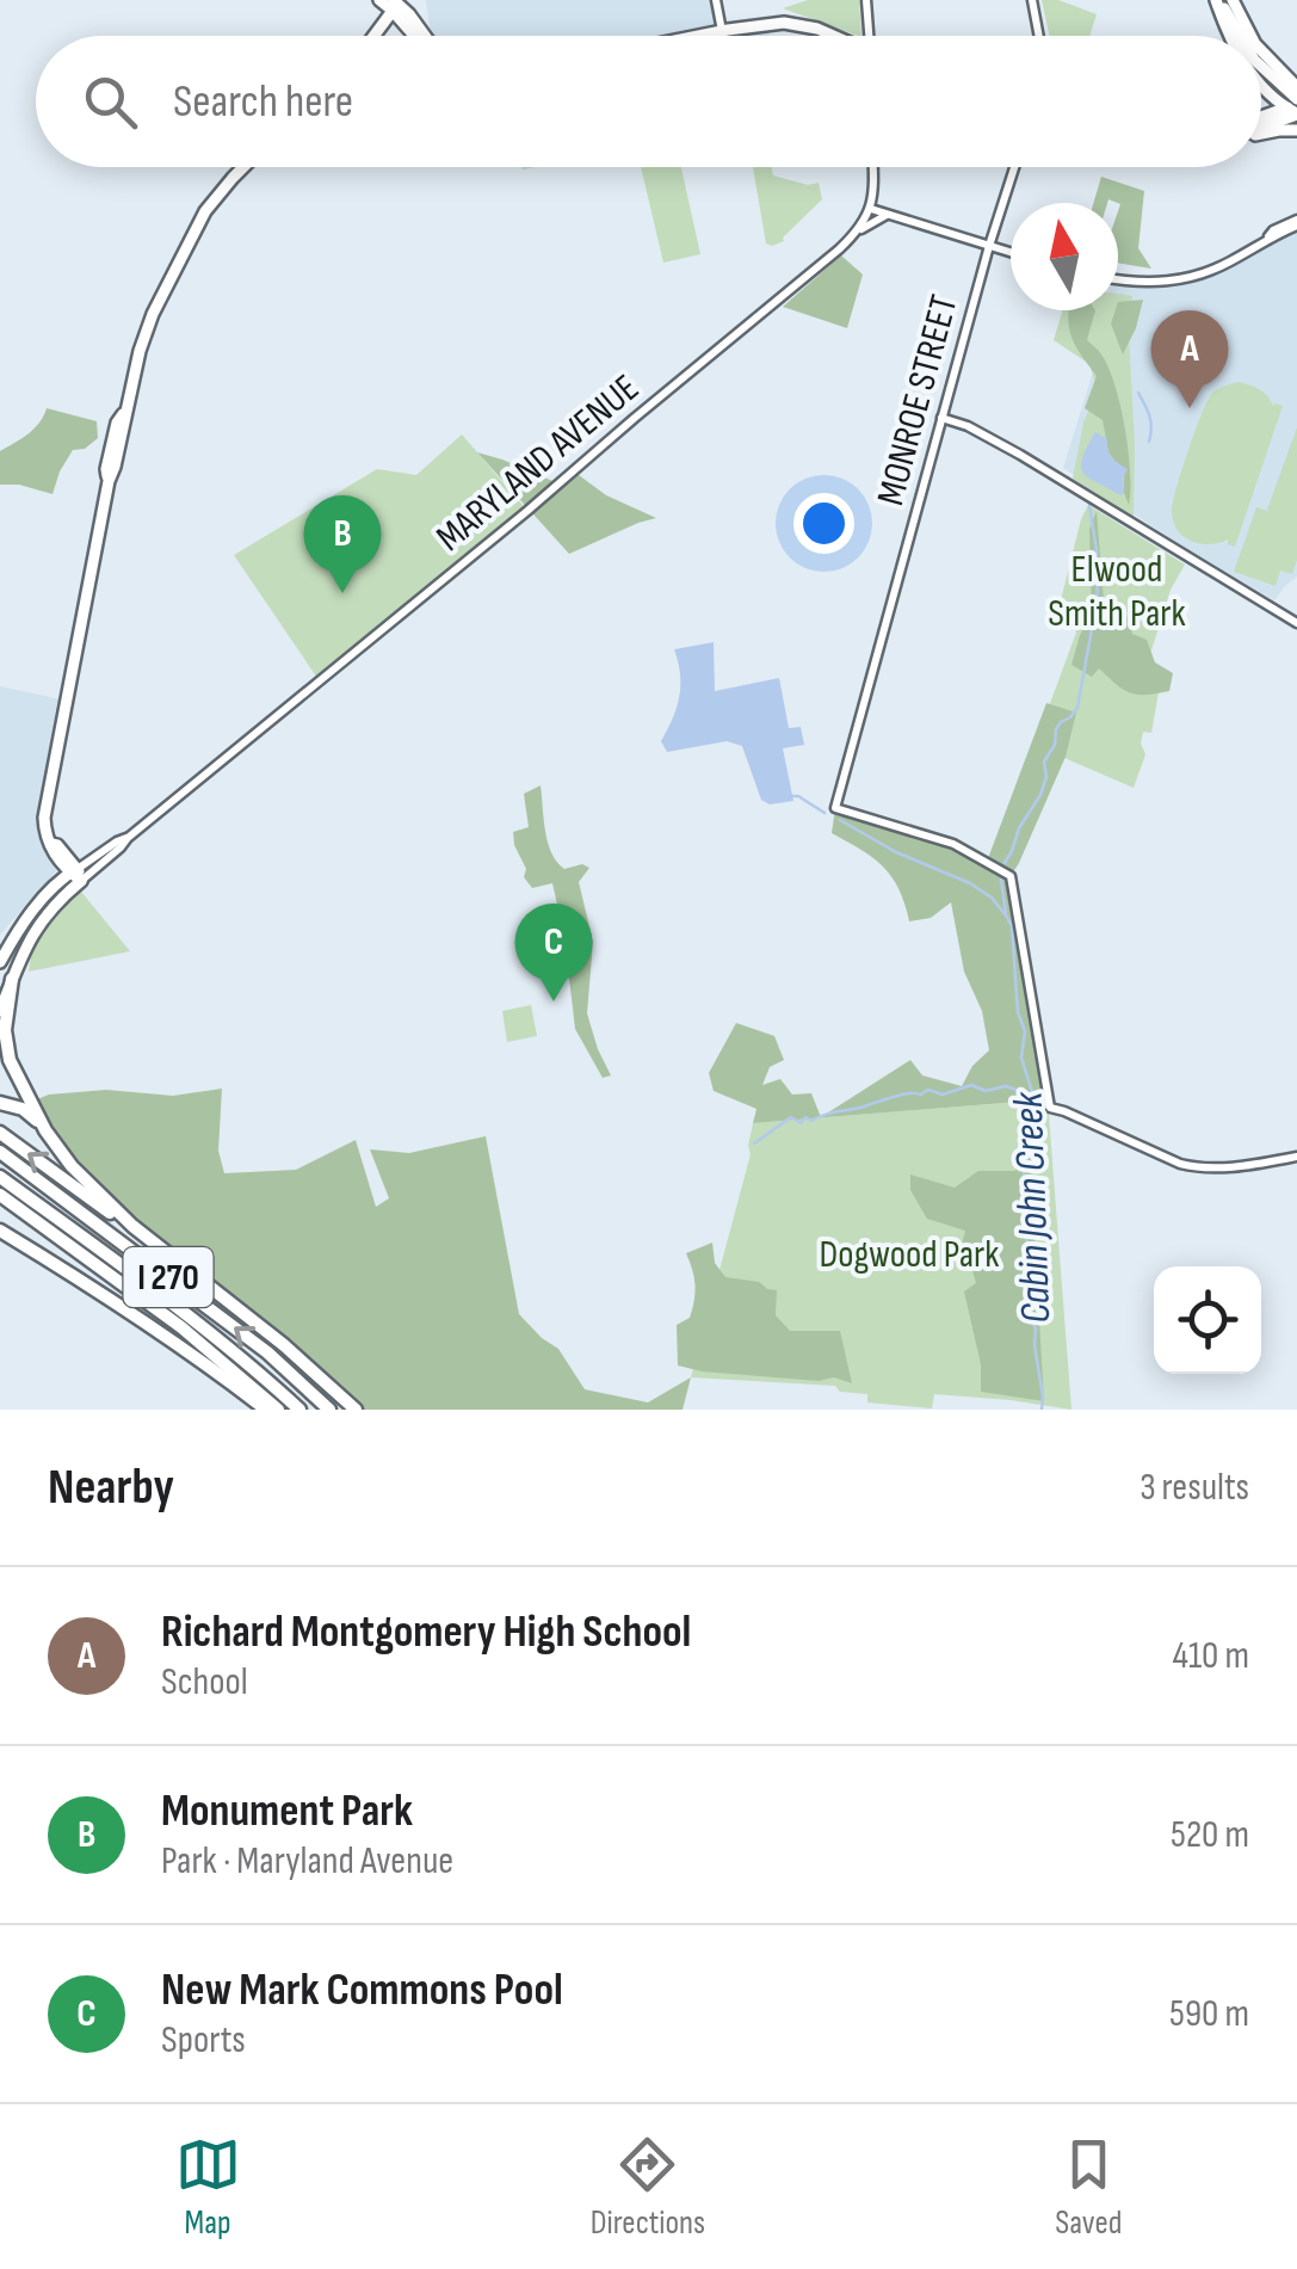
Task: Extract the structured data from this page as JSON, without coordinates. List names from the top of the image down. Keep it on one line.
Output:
{"streets":{"highway":["I 270"],"street":["MONROE STREET","MARYLAND AVENUE"]},"water":["Cabin John Creek"],"parks":["Elwood Smith Park","Dogwood Park"],"north":"top","page":{"search":"Search here","pins":["A","B","C"],"heading":["Nearby","3 results"],"list":[{"mark":"A","name":"Richard Montgomery High School","note":"School","value":"410 m"},{"mark":"B","name":"Monument Park","note":"Park · Maryland Avenue","value":"520 m"},{"mark":"C","name":"New Mark Commons Pool","note":"Sports","value":"590 m"}],"nav":["Map","Directions","Saved"]}}
